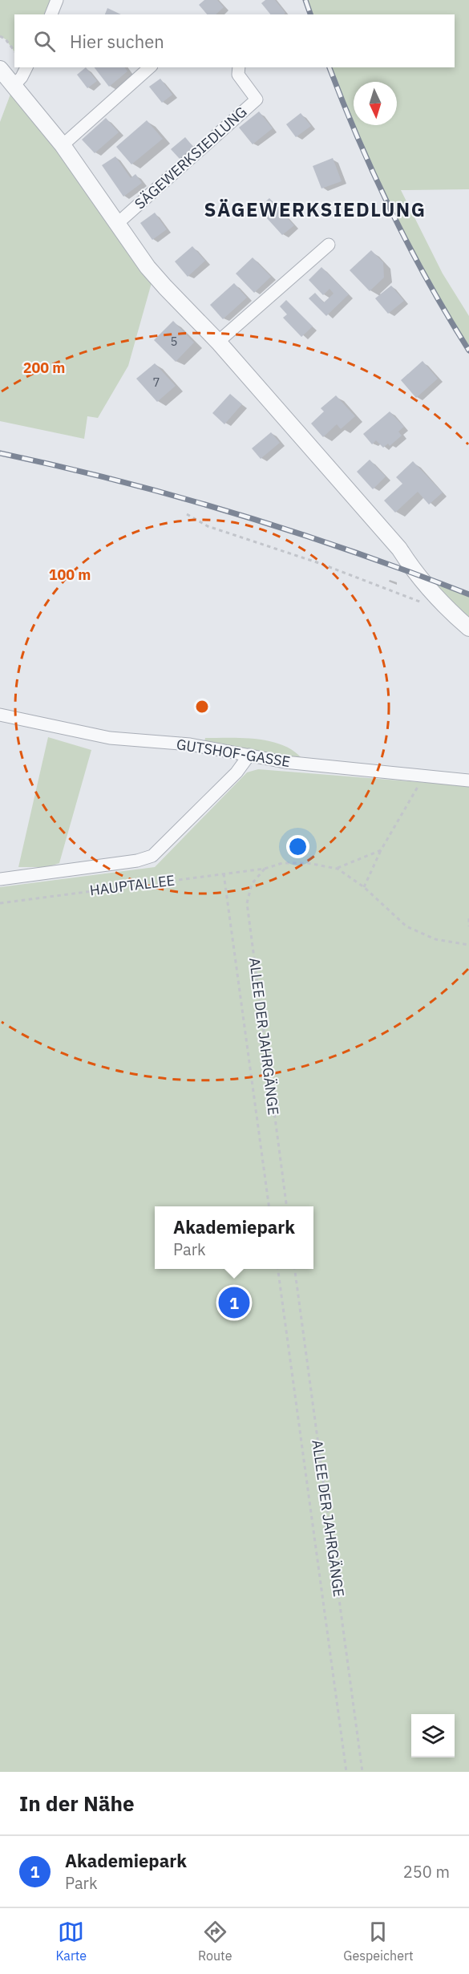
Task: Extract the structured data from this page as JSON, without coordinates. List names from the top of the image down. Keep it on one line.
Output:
{"streets":{"street":["SÄGEWERKSIEDLUNG","GUTSHOF-GASSE"],"path":["HAUPTALLEE","ALLEE DER JAHRGÄNGE"]},"crossings":[["HAUPTALLEE","ALLEE DER JAHRGÄNGE"]],"districts":["SÄGEWERKSIEDLUNG"],"house_numbers":["5","7"],"north":"bottom","page":{"search":"Hier suchen","popup":["Akademiepark","Park"],"pins":"1","heading":"In der Nähe","list":[{"mark":"1","name":"Akademiepark","note":"Park","value":"250 m"}],"nav":["Karte","Route","Gespeichert"]},"rings":["200 m","100 m"]}
